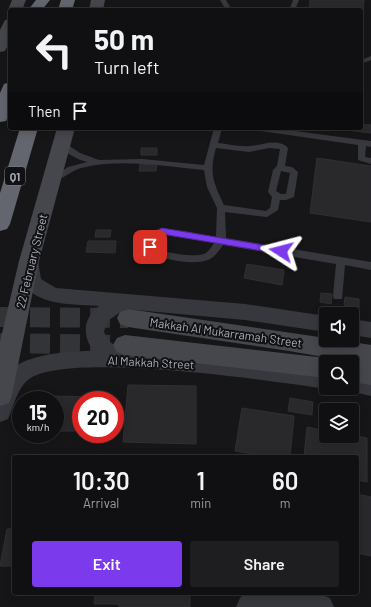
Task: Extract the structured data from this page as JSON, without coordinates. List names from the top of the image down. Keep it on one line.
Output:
{"streets":{"highway":["Q1"],"main road":["22 February Street","Makkah Al Mukarramah Street"],"street":["Al Makkah Street"]},"crossings":[["Makkah Al Mukarramah Street","Al Makkah Street"]],"page":{"turn":["50 m","Turn left"],"then":"Then","speed":"15 km/h","limit":"20","eta":["10:30","Arrival","1","min","60","m"],"buttons":["Exit","Share"]}}
